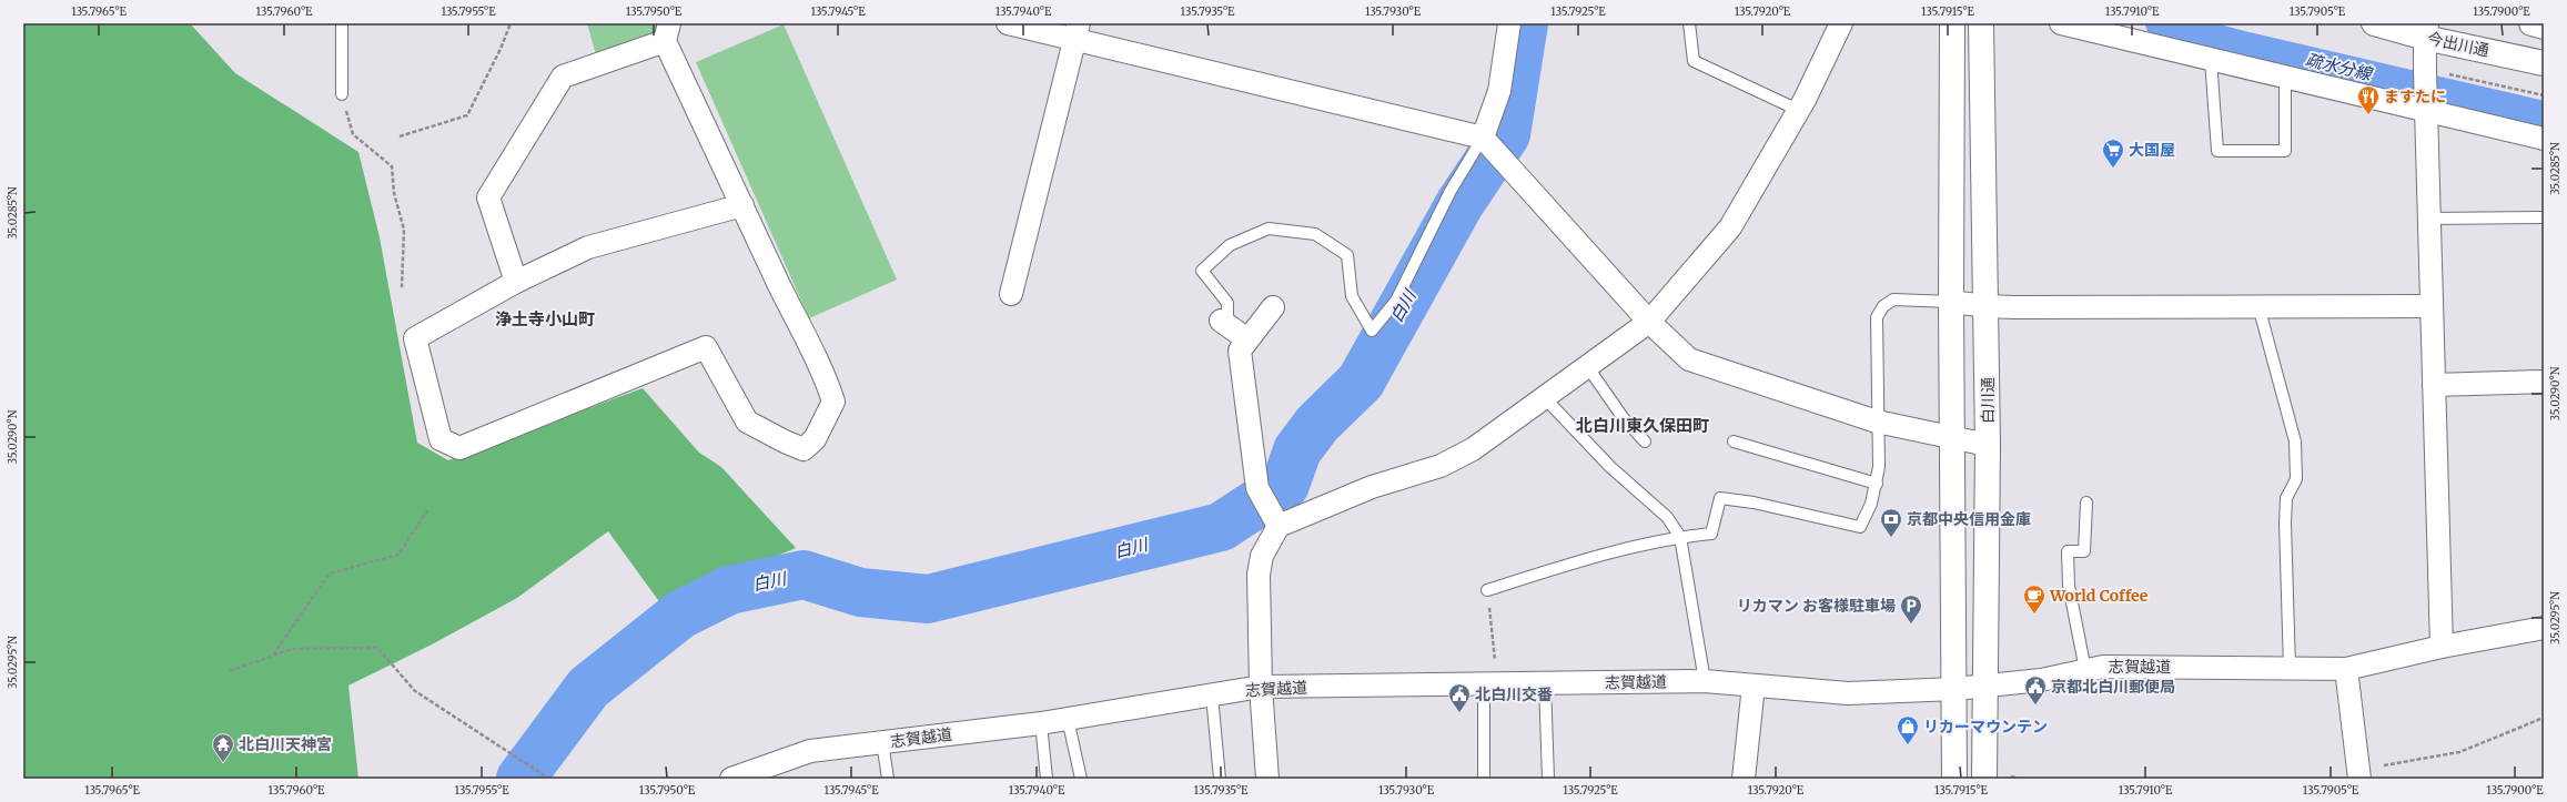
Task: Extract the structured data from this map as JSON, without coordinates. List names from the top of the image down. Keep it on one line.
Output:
{"streets":{"main road":["今出川通","白川通"],"street":["志賀越道"]},"crossings":[["白川通","志賀越道"]],"districts":["浄土寺小山町","北白川東久保田町"],"water":["疏水分線","白川"],"places":{"restaurant":["ますたに"],"supermarket":["大国屋"],"bank":["京都中央信用金庫"],"cafe":["World Coffee"],"parking":["リカマン お客様駐車場"],"public building":["京都北白川郵便局","北白川交番"],"shop":["リカーマウンテン"],"temple":["北白川天神宮"]},"coordinates":["135.7965°E","135.7960°E","135.7955°E","135.7950°E","135.7945°E","135.7940°E","135.7935°E","135.7930°E","135.7925°E","135.7920°E","135.7915°E","135.7910°E","135.7905°E","135.7900°E","35.0285°N","35.0290°N","35.0295°N"]}
